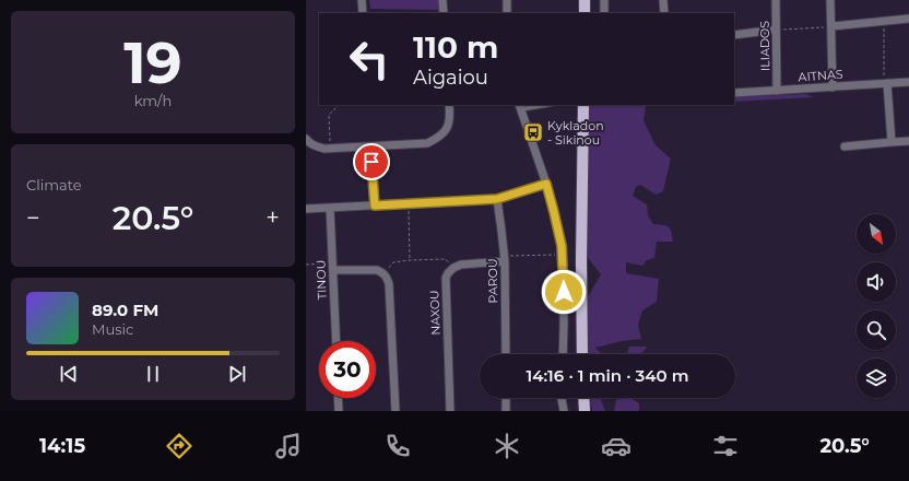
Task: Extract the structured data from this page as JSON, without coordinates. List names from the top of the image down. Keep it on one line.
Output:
{"streets":{"street":["ILIADOS","AITNAS","TINOU","PAROU","NAXOU"]},"crossings":[["ILIADOS","AITNAS"]],"places":{"bus stop":["Kykladon - Sikinou"]},"north":"bottom right","page":{"tile":[["19","km/h"],"Climate"],"turn":["110 m","Aigaiou"],"heat":["−","20.5°","+"],"song":["89.0 FM","Music"],"limit":"30","trip":"14:16 · 1 min · 340 m","tabs":["14:15","20.5°"]}}
